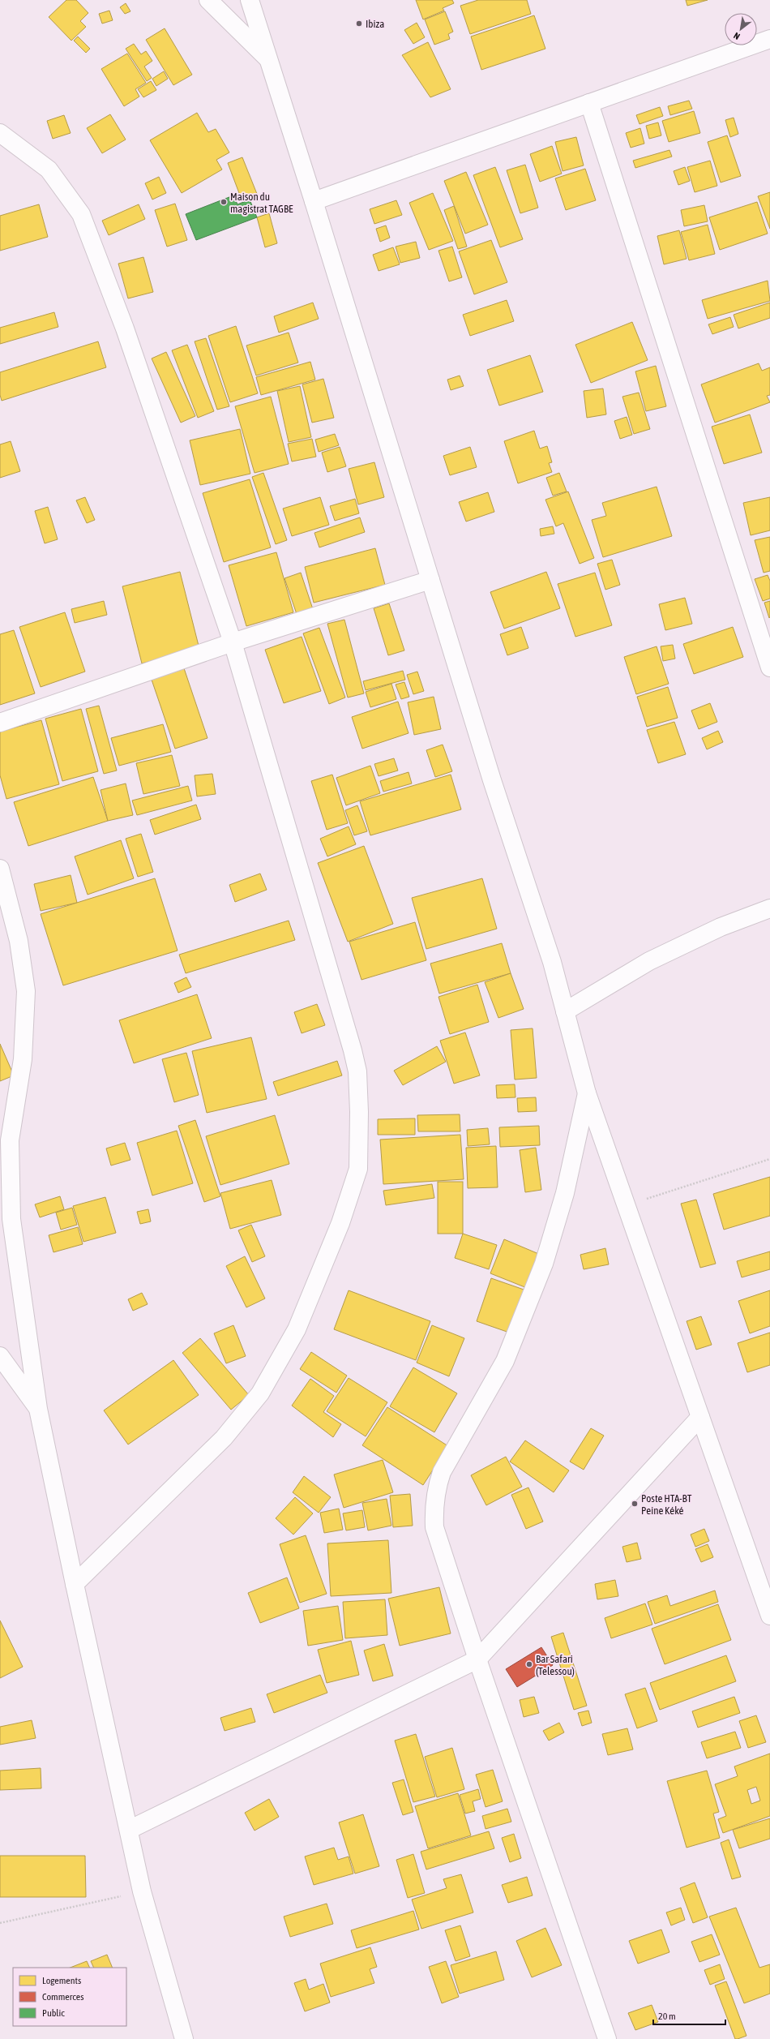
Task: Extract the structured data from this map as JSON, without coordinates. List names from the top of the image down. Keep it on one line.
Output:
{"places":["Ibiza","Maison du magistrat TAGBE","Poste HTA-BT Peine Kéké","Bar Safari (Telessou)"],"legend":["Logements","Commerces","Public"],"scale_bar":"20 m","north":"bottom left"}
